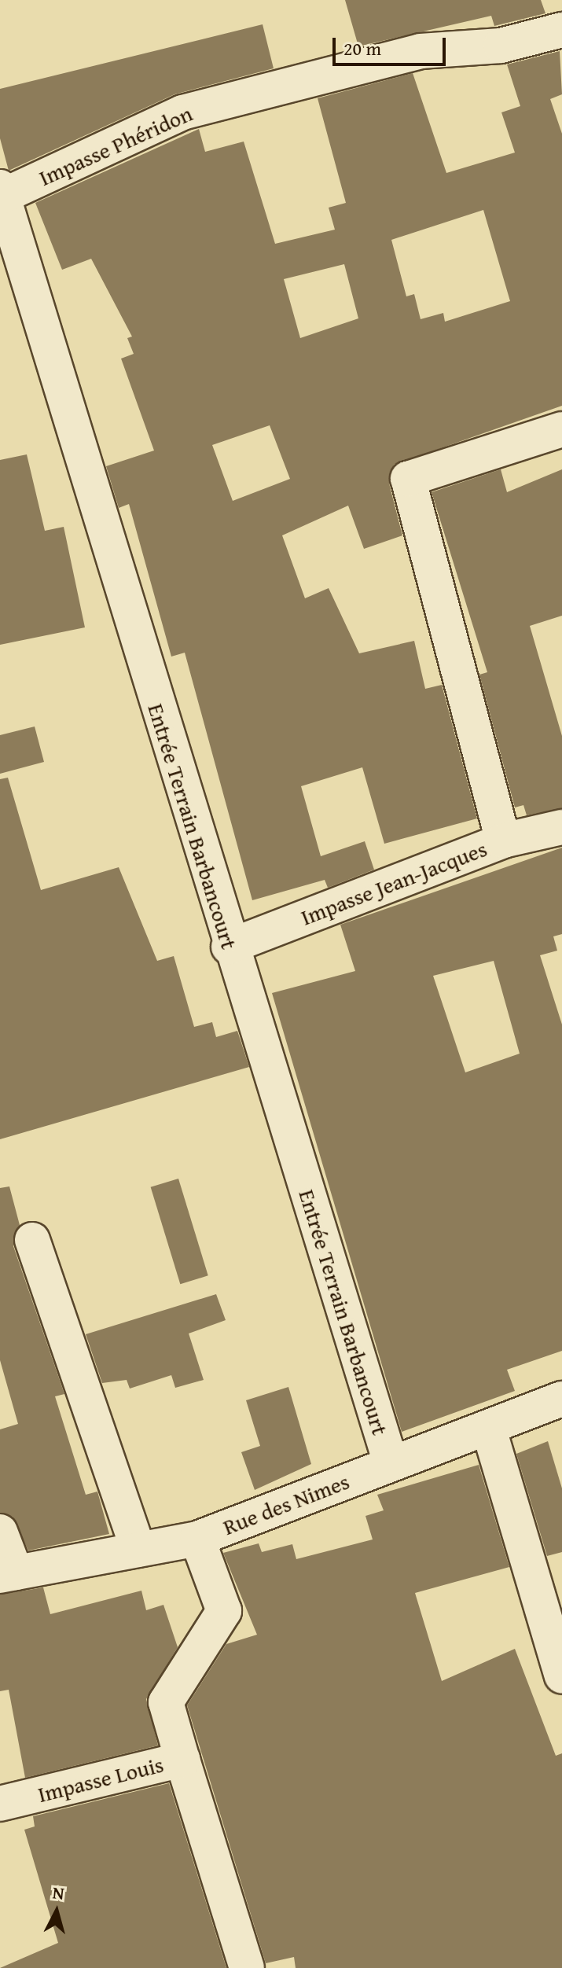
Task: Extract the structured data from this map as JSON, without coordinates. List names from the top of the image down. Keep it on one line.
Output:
{"streets":{"street":["Impasse Phéridon","Entrée Terrain Barbancourt","Impasse Jean-Jacques","Rue des Nimes","Impasse Louis"]},"crossings":[["Impasse Phéridon","Entrée Terrain Barbancourt"],["Entrée Terrain Barbancourt","Impasse Jean-Jacques"],["Entrée Terrain Barbancourt","Rue des Nimes"],["Rue des Nimes","Impasse Louis"]],"scale_bar":"20 m","north":"top"}
